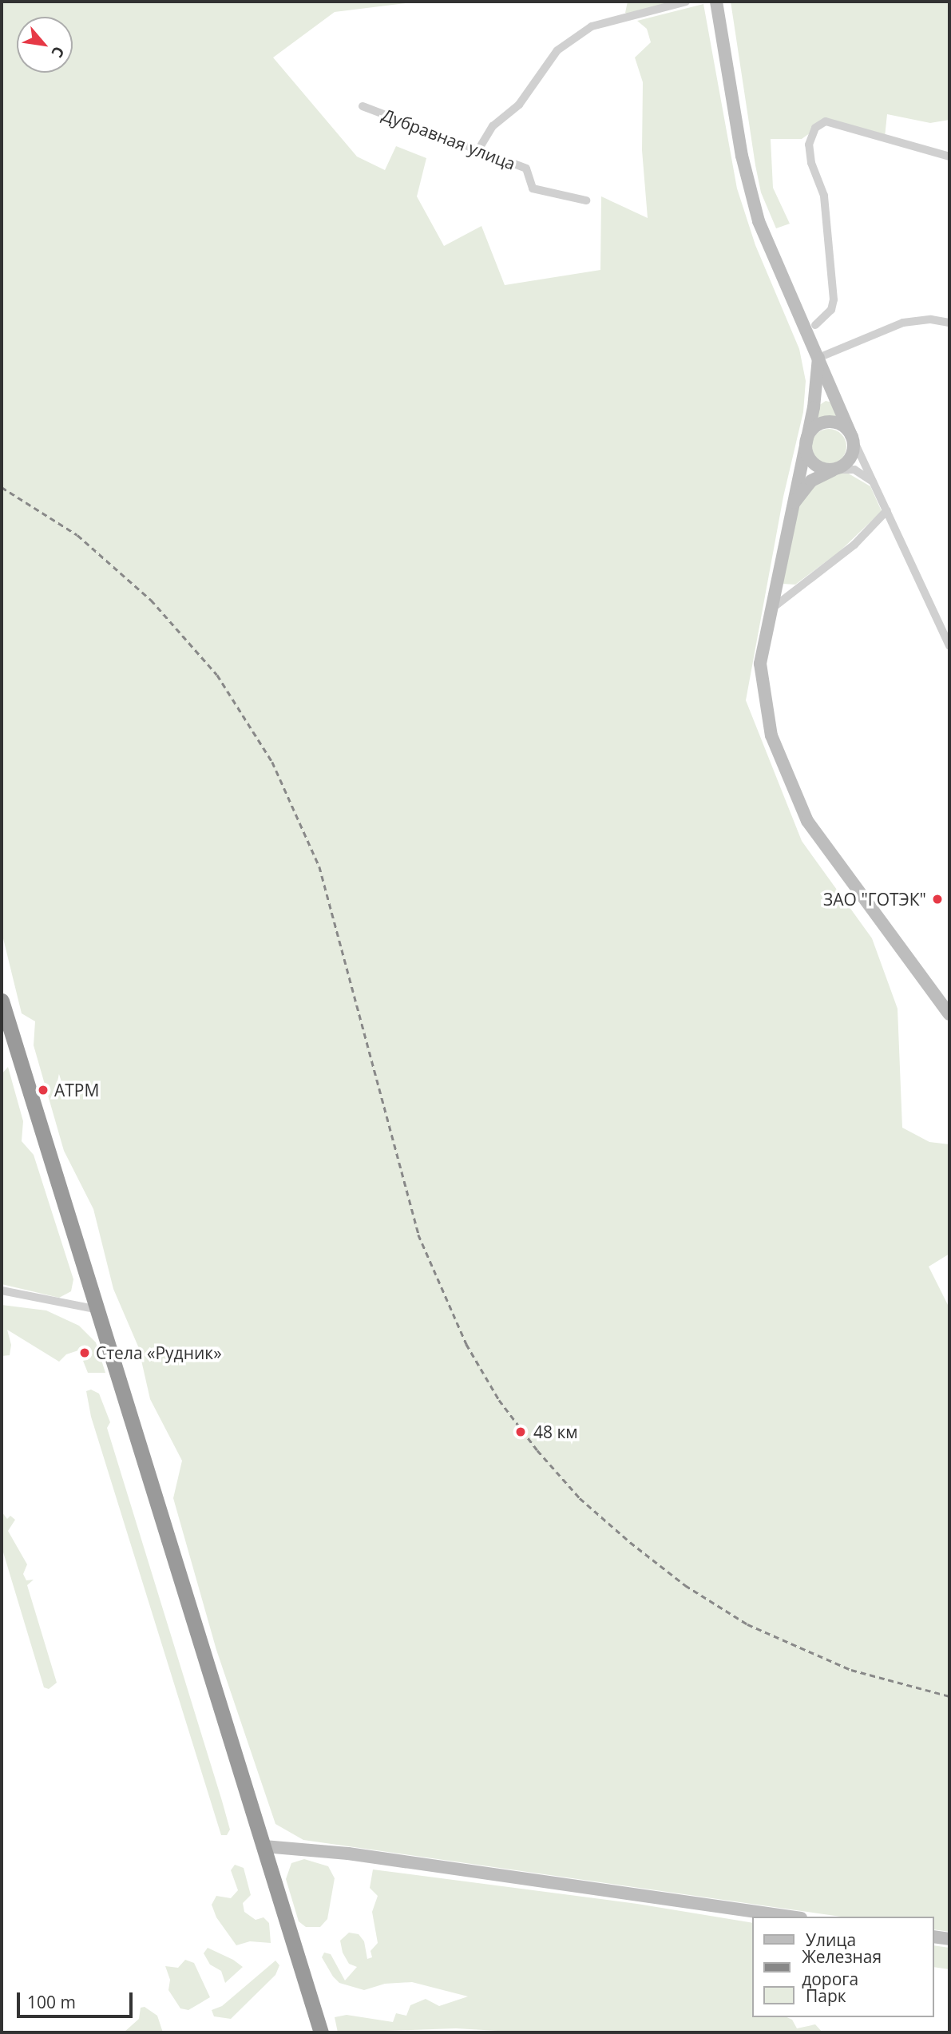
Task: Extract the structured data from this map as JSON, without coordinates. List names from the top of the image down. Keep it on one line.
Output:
{"streets":{"street":["Дубравная улица"]},"places":["ЗАО \"ГОТЭК\"","АТРМ","Стела «Рудник»","48 км"],"legend":["Улица","Железная дорога","Парк"],"scale_bar":"100 m","north":"bottom right"}
